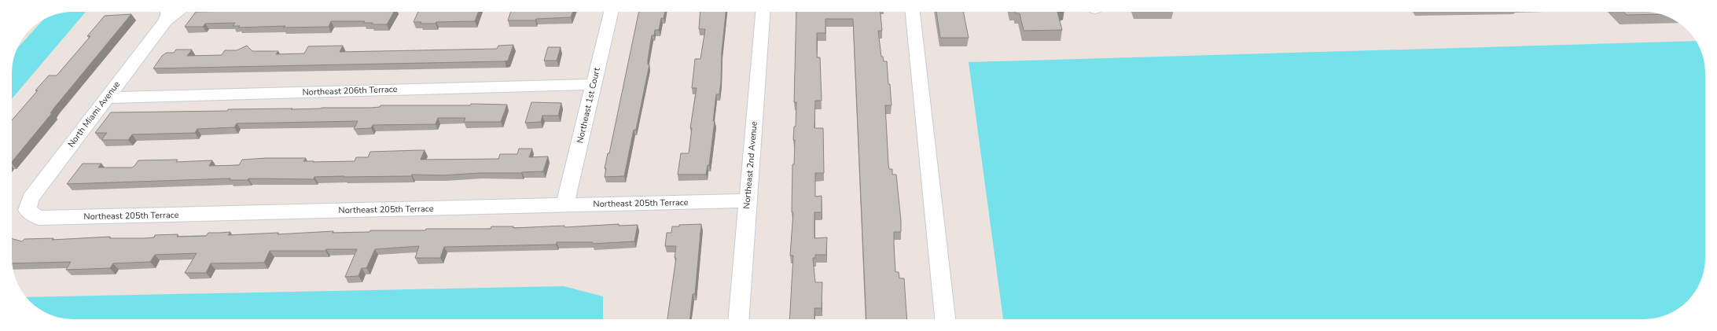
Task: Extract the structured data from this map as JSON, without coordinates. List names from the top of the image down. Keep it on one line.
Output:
{"streets":{"street":["Northeast 206th Terrace","Northeast 1st Court","North Miami Avenue","Northeast 2nd Avenue","Northeast 205th Terrace"]},"crossings":[["Northeast 206th Terrace","Northeast 1st Court"],["Northeast 206th Terrace","North Miami Avenue"],["Northeast 1st Court","Northeast 205th Terrace"],["North Miami Avenue","Northeast 205th Terrace"],["Northeast 2nd Avenue","Northeast 205th Terrace"]]}
